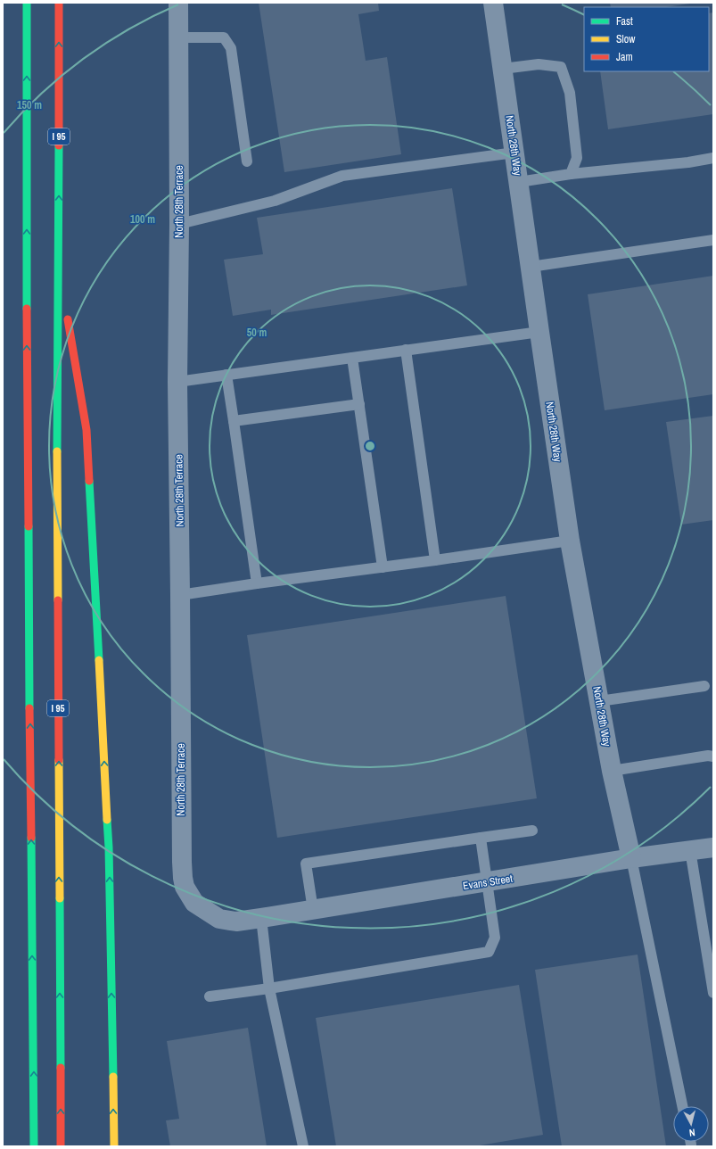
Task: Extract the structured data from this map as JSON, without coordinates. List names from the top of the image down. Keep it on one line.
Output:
{"streets":{"highway":["I 95"],"street":["North 28th Way","North 28th Terrace","Evans Street"]},"crossings":[["North 28th Way","Evans Street"],["North 28th Terrace","Evans Street"]],"legend":["Fast","Slow","Jam"],"north":"bottom","rings":["150 m","100 m","50 m"]}
